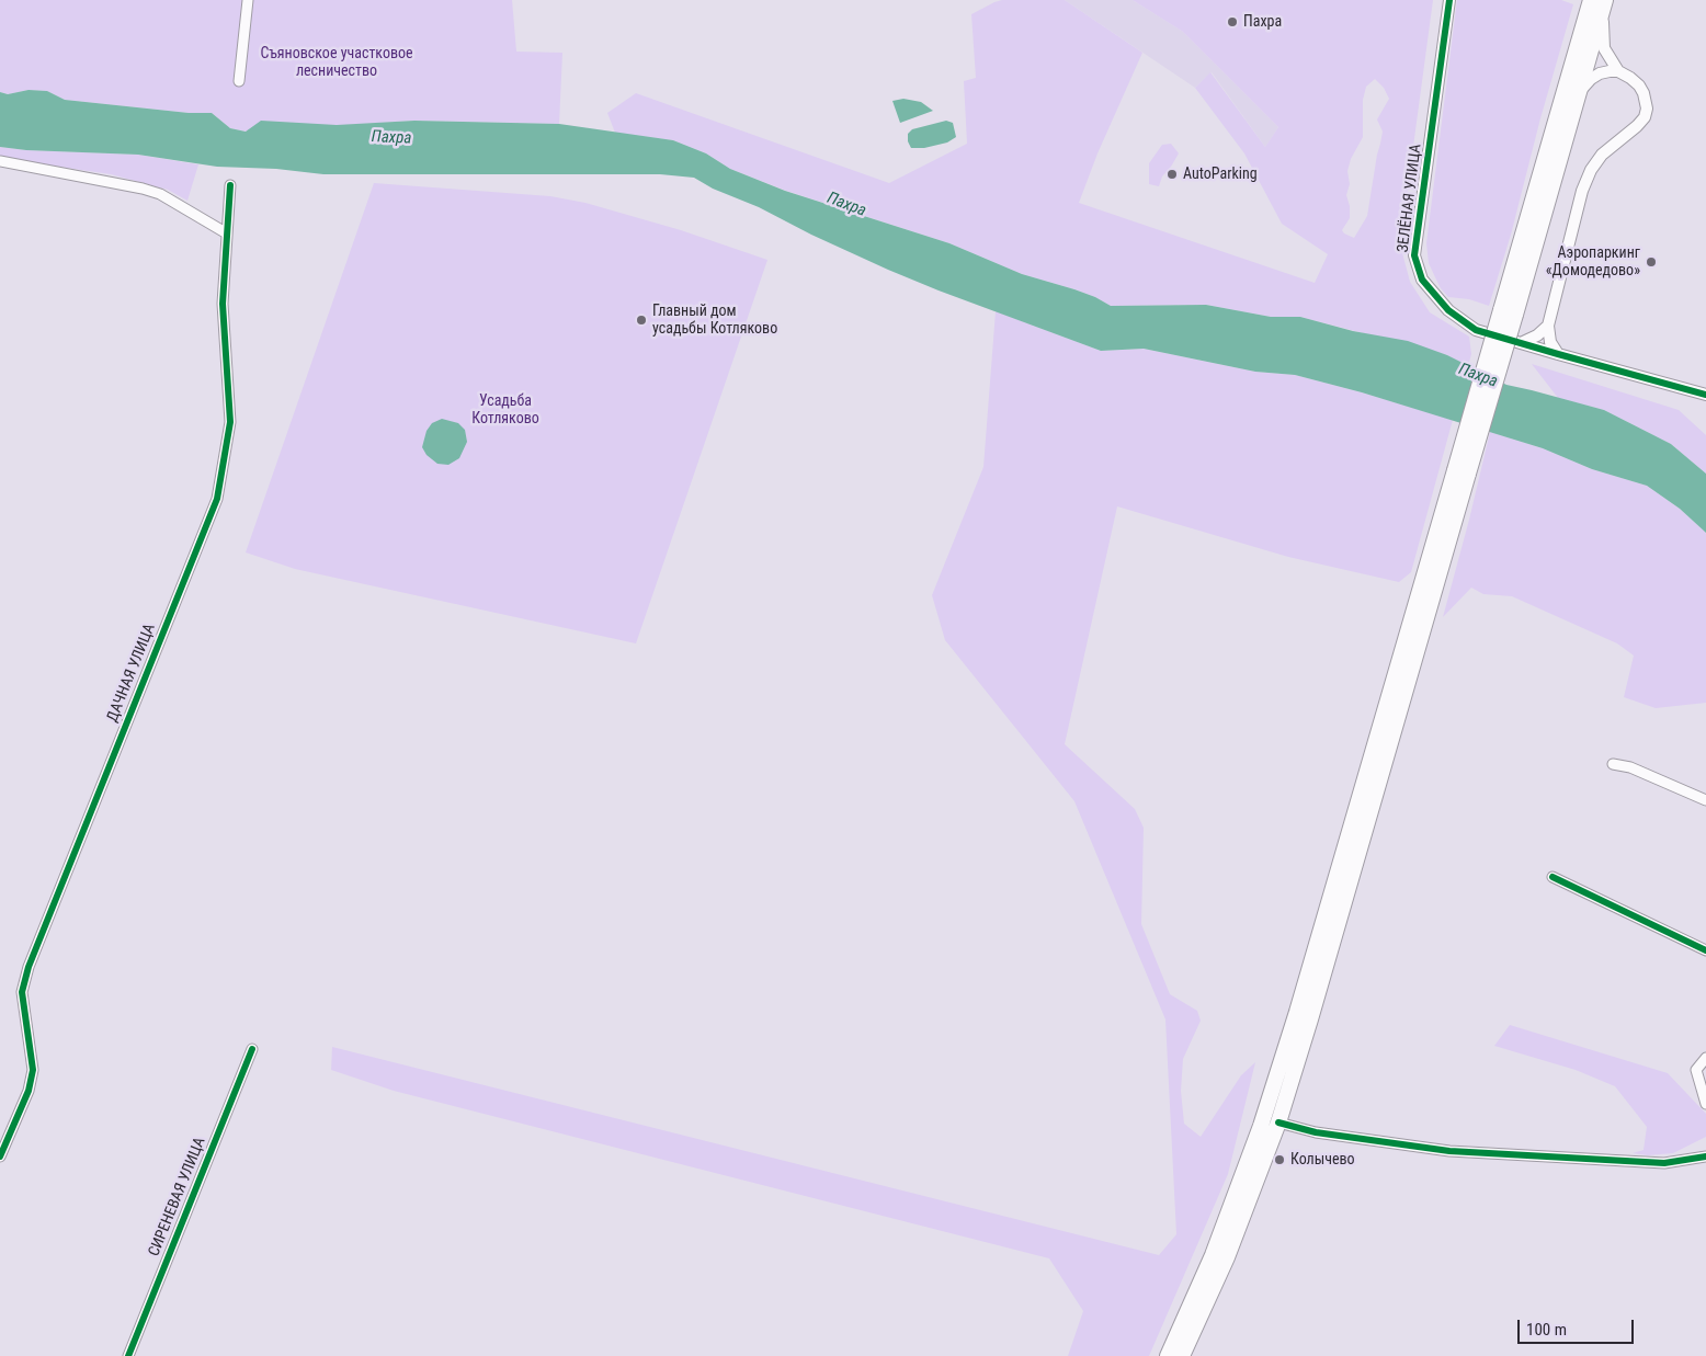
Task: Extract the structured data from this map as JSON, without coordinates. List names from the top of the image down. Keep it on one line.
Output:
{"streets":{"street":["ЗЕЛЁНАЯ УЛИЦА","ДАЧНАЯ УЛИЦА","СИРЕНЕВАЯ УЛИЦА"]},"water":["Пахра"],"parks":["Съяновское участковое лесничество","Усадьба Котляково"],"places":["Пахра","AutoParking","Аэропаркинг «Домодедово»","Главный дом усадьбы Котляково","Колычево"],"scale_bar":"100 m"}
